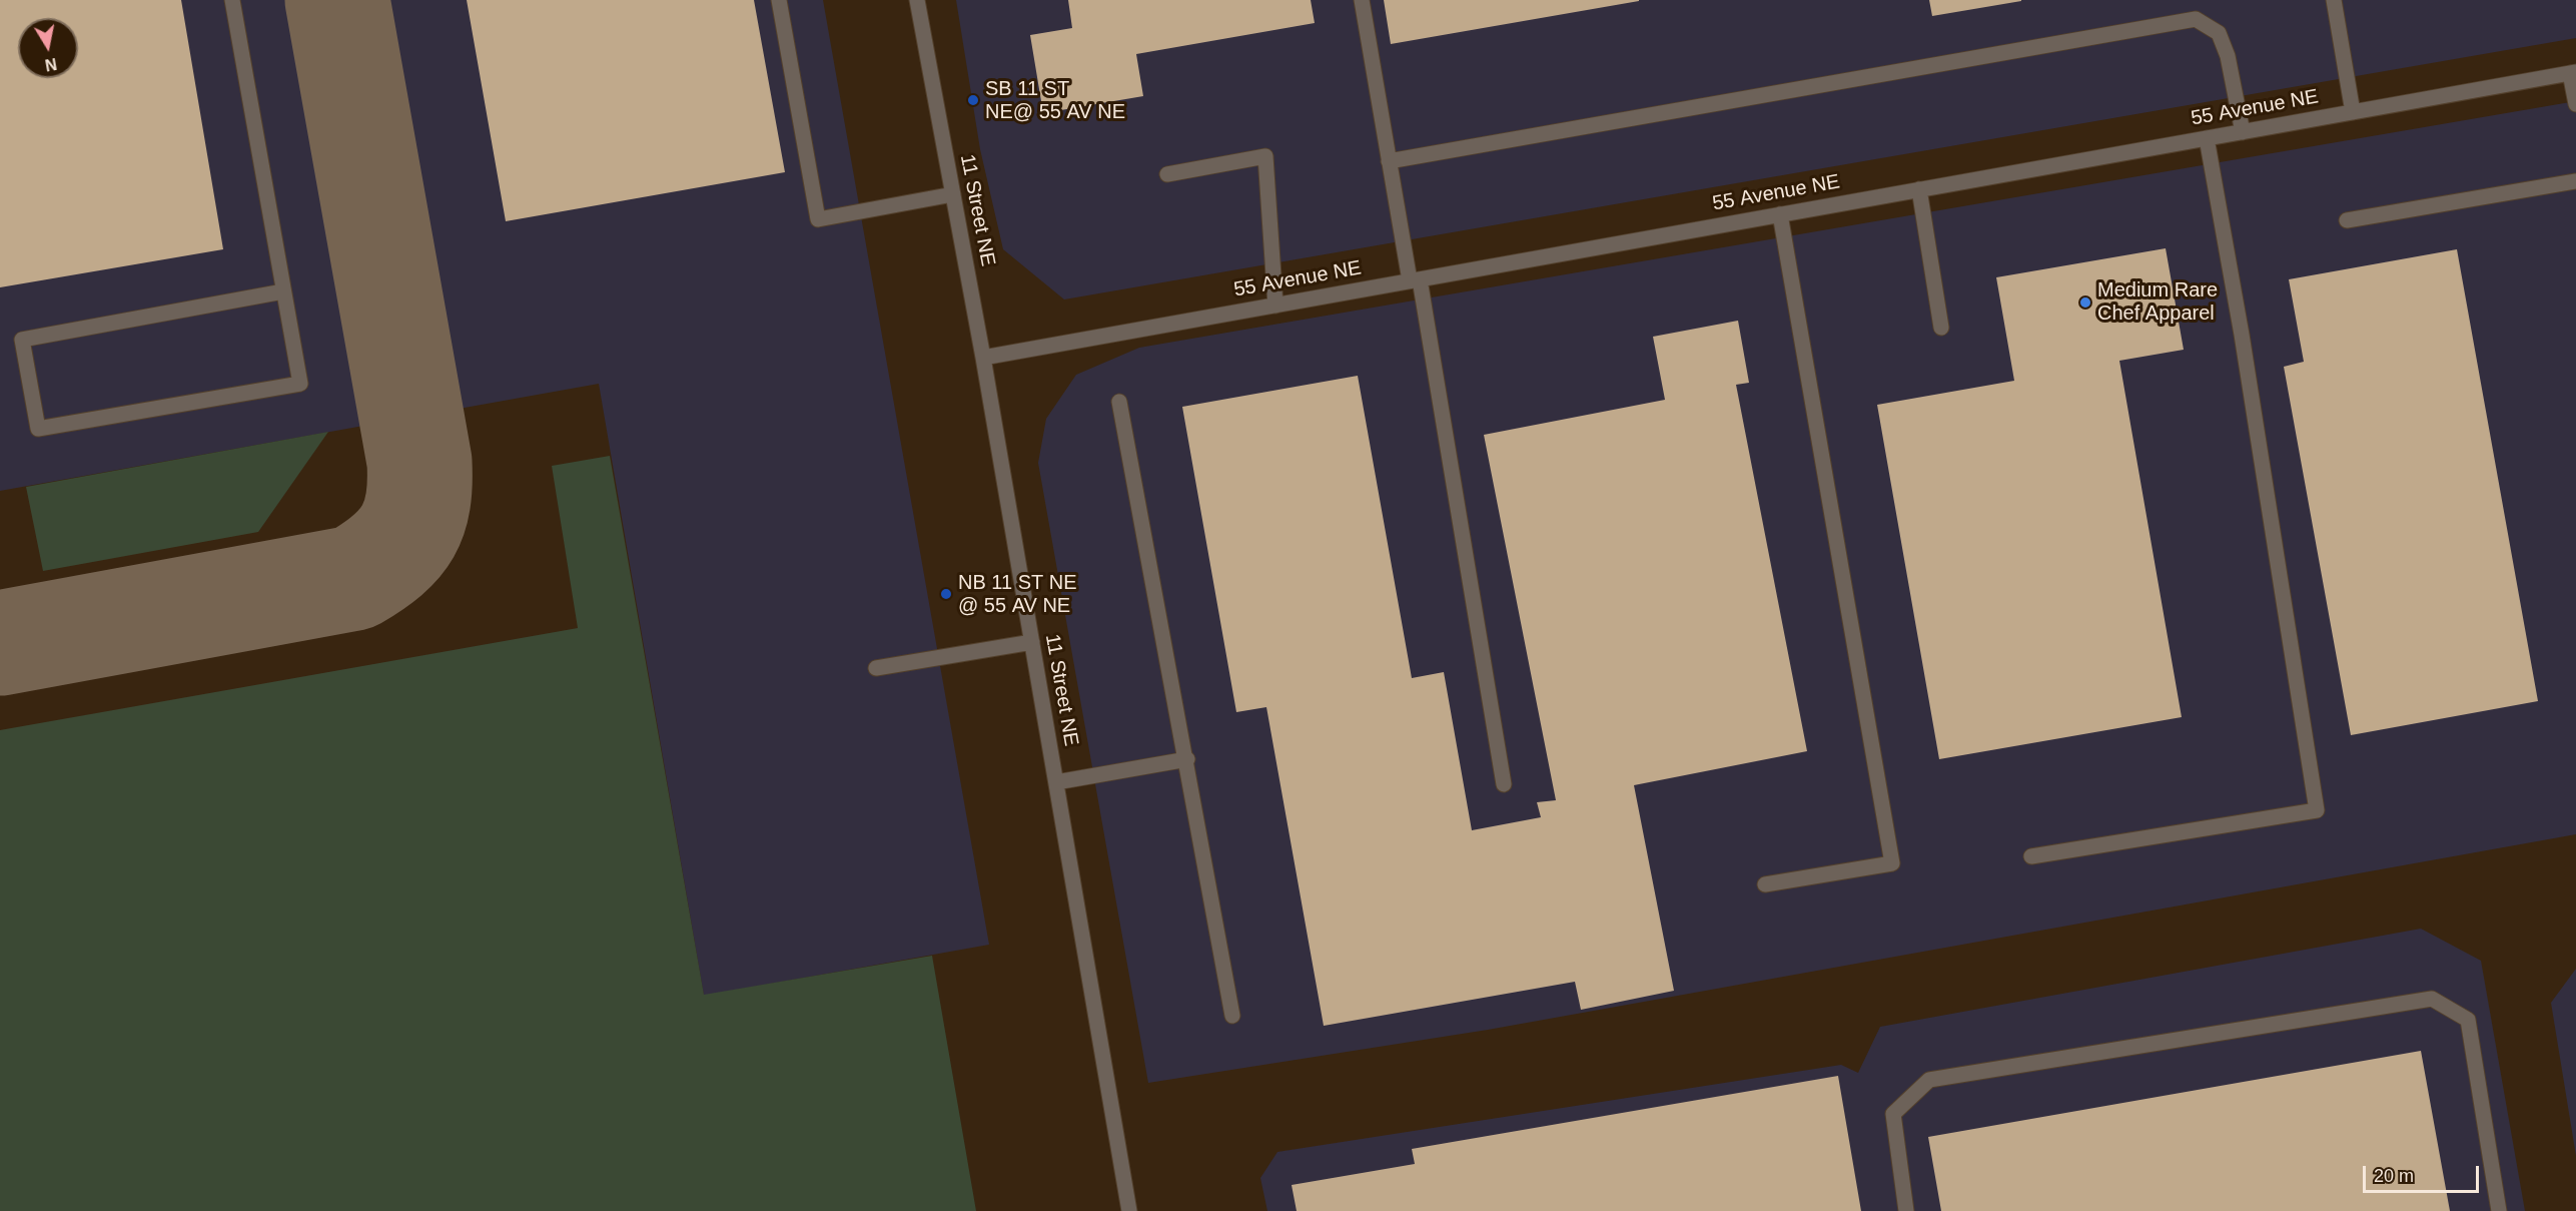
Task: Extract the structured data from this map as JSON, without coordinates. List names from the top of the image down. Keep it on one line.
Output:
{"streets":{"street":["55 Avenue NE","11 Street NE"]},"crossings":[["55 Avenue NE","11 Street NE"]],"places":["SB 11 ST NE@ 55 AV NE","Medium Rare Chef Apparel","NB 11 ST NE @ 55 AV NE"],"scale_bar":"20 m","north":"bottom"}
